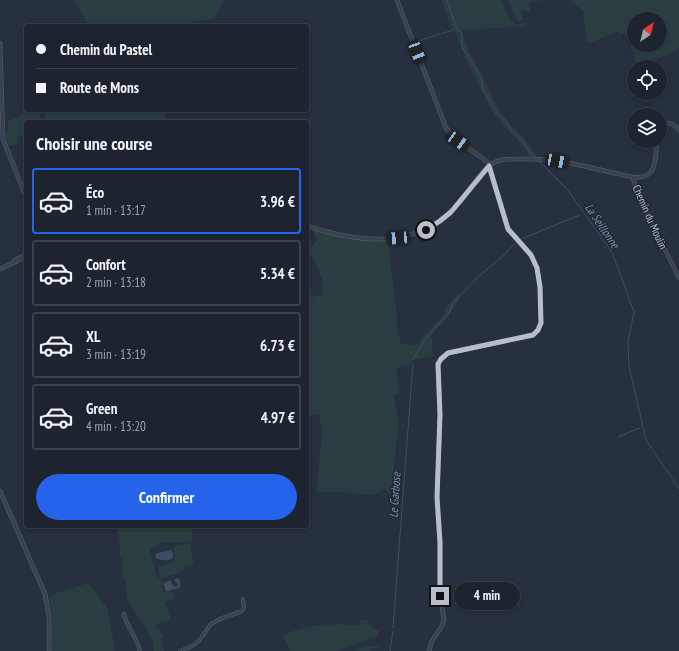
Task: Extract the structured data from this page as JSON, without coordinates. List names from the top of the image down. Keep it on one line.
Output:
{"streets":{"street":["Chemin du Moulin"]},"water":["La Seillonne","Le Garbose"],"north":"top right","page":{"banner":["Chemin du Pastel","Route de Mons"],"heading":"Choisir une course","list":[{"name":"Éco","note":"1 min · 13:17","value":"3.96 €"},{"name":"Confort","note":"2 min · 13:18","value":"5.34 €"},{"name":"XL","note":"3 min · 13:19","value":"6.73 €"},{"name":"Green","note":"4 min · 13:20","value":"4.97 €"}],"buttons":"Confirmer","bubble":"4 min"}}
